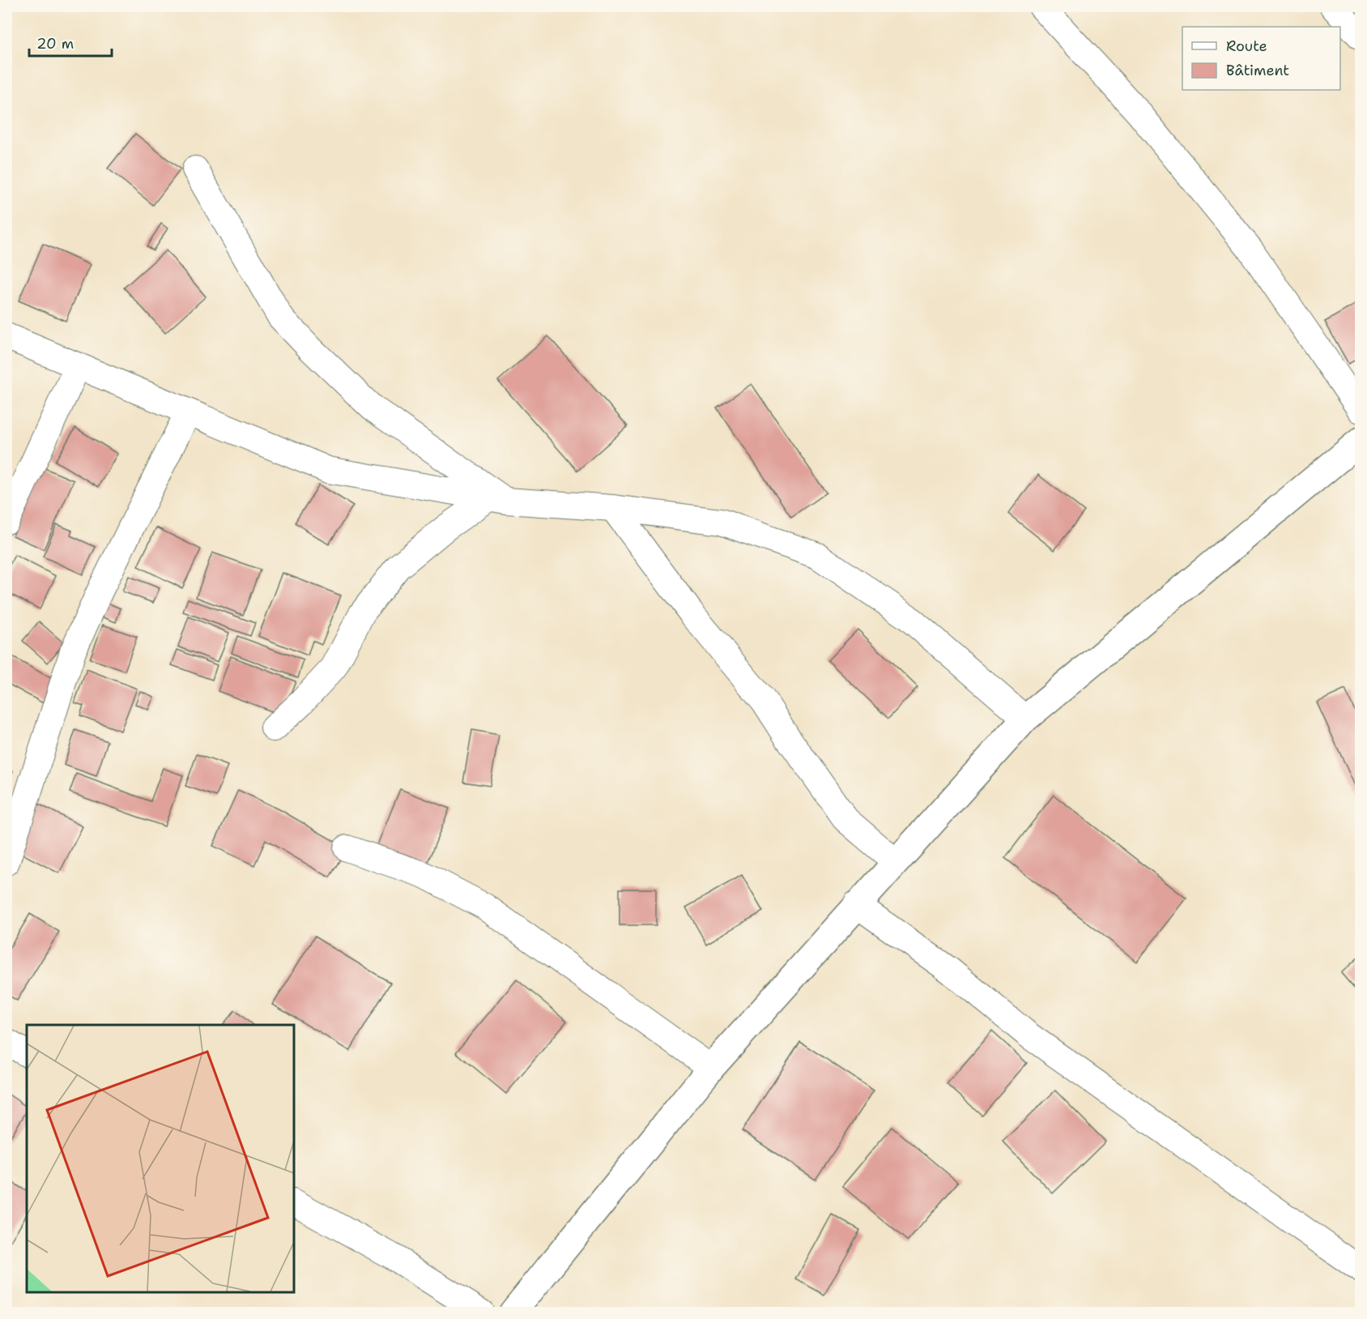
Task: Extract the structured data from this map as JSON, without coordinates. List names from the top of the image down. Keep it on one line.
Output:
{"legend":["Route","Bâtiment"],"scale_bar":"20 m"}
